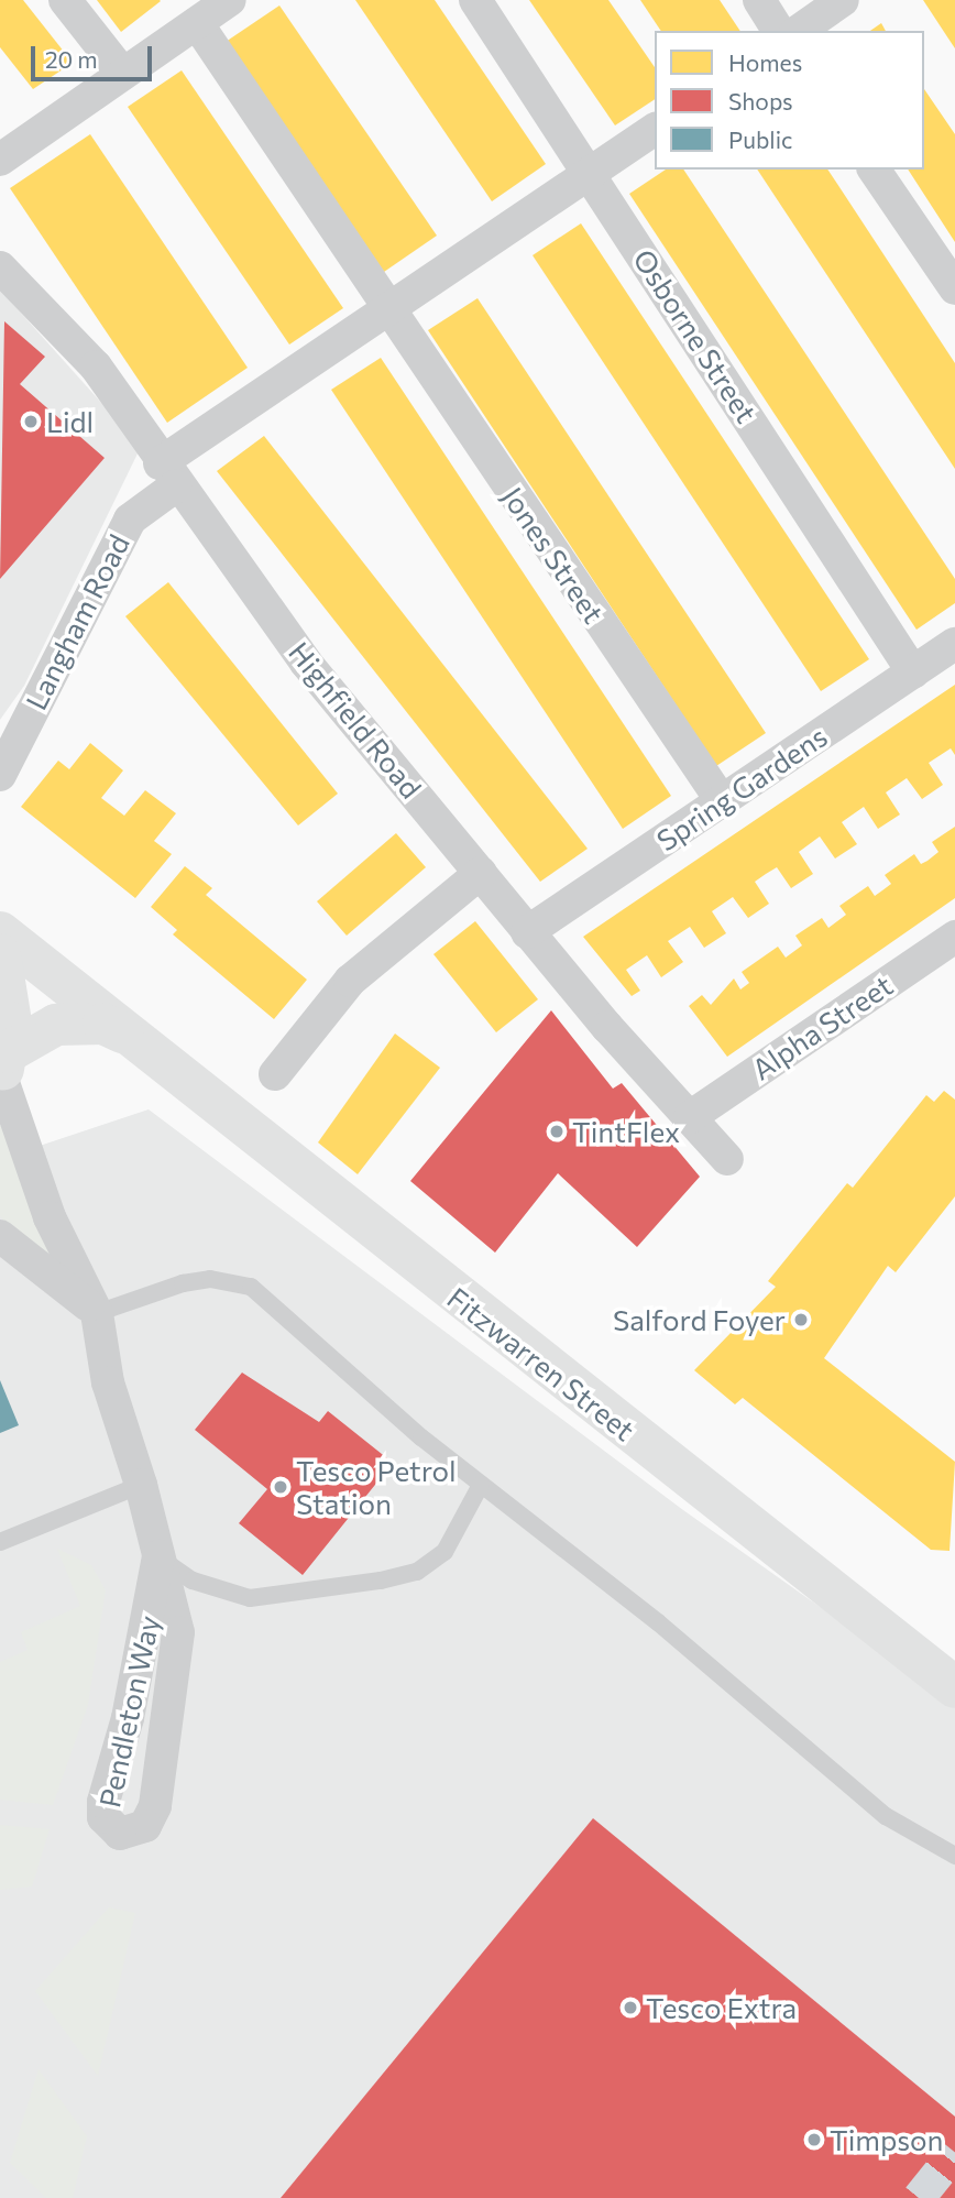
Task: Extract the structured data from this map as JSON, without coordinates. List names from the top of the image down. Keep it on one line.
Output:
{"streets":{"street":["Osborne Street","Jones Street","Langham Road","Highfield Road","Spring Gardens","Alpha Street","Fitzwarren Street","Pendleton Way"]},"crossings":[["Osborne Street","Langham Road"],["Osborne Street","Spring Gardens"],["Jones Street","Langham Road"],["Jones Street","Spring Gardens"],["Langham Road","Highfield Road"],["Highfield Road","Spring Gardens"],["Highfield Road","Alpha Street"],["Fitzwarren Street","Pendleton Way"]],"places":["Lidl","TintFlex","Salford Foyer","Tesco Petrol Station","Tesco Extra","Timpson"],"legend":["Homes","Shops","Public"],"scale_bar":"20 m"}
